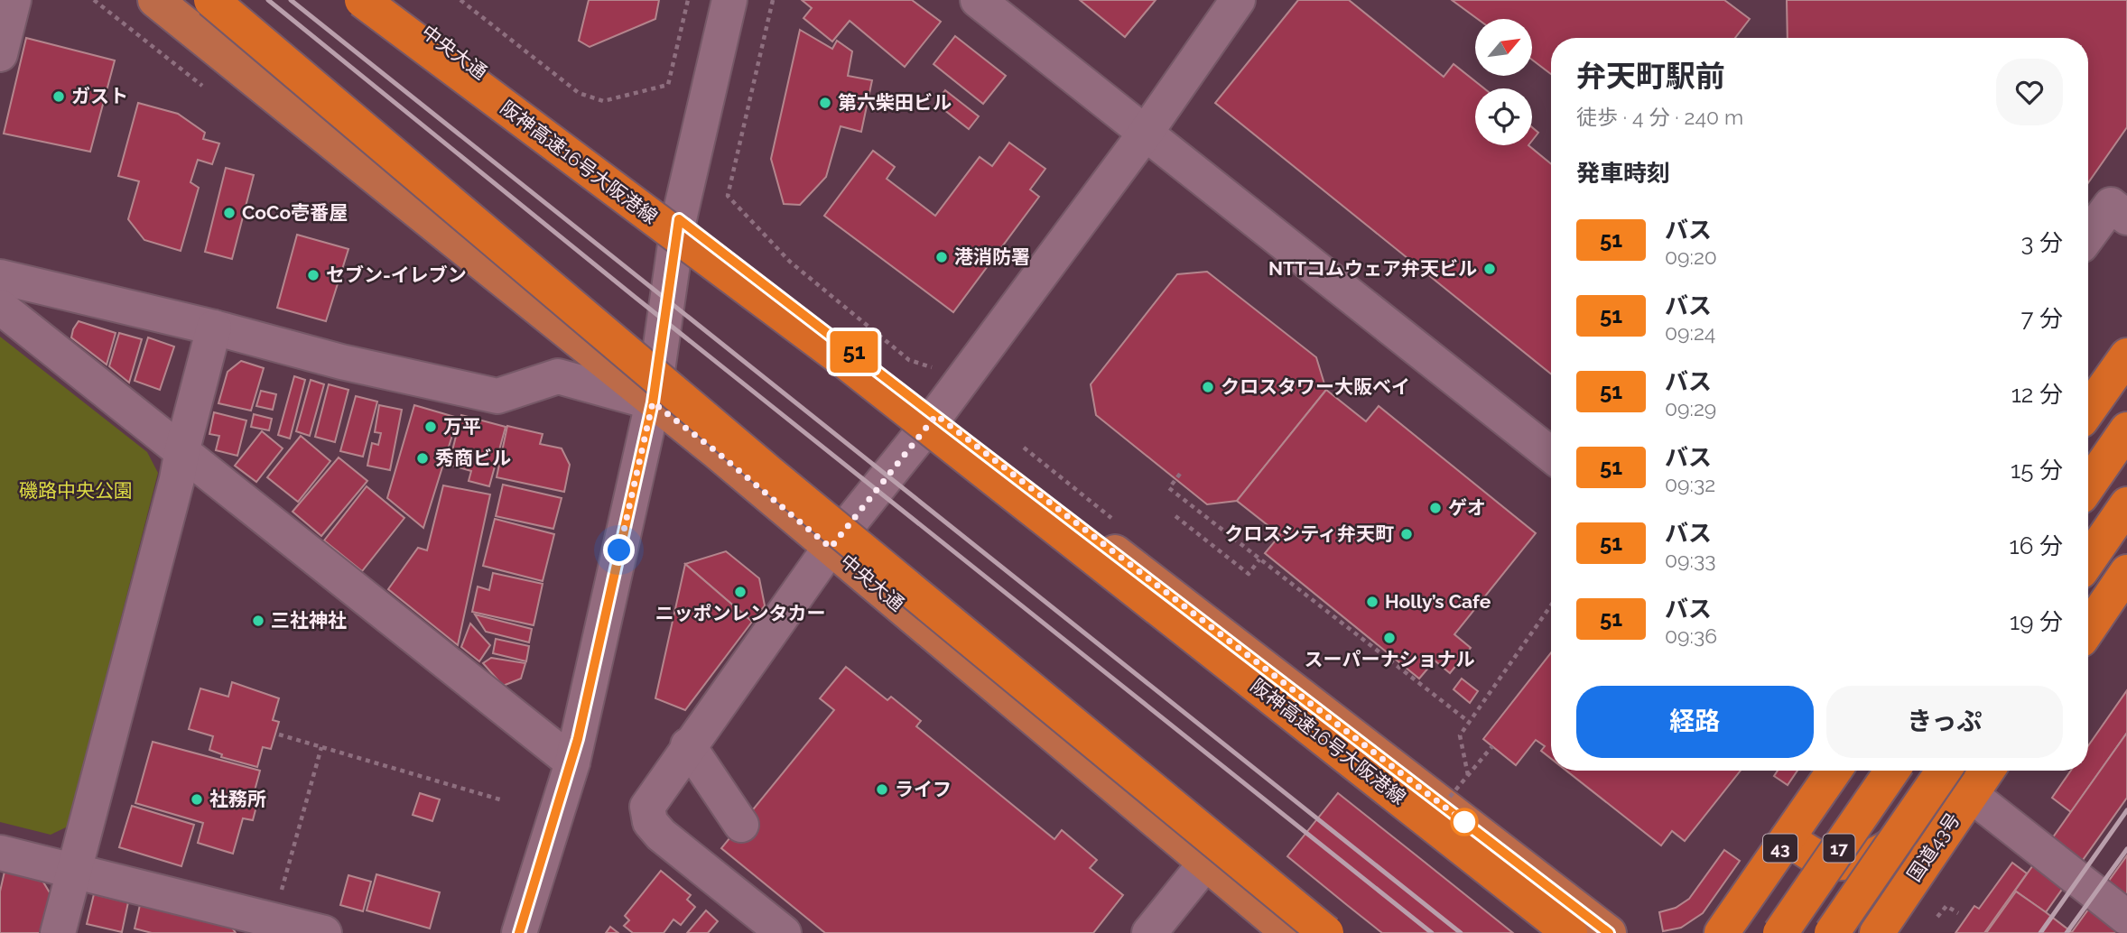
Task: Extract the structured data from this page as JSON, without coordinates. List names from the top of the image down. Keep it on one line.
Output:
{"streets":{"highway":["阪神高速16号大阪港線","国道43号","43","17"],"main road":["中央大通"]},"crossings":[["国道43号","43"]],"parks":["磯路中央公園"],"places":["ガスト","第六柴田ビル","CoCo壱番屋","港消防署","NTTコムウェア弁天ビル","セブン-イレブン","クロスタワー大阪ベイ","万平","秀商ビル","ゲオ","クロスシティ弁天町","ニッポンレンタカー","Holly’s Cafe","三社神社","スーパーナショナル","ライフ","社務所"],"lines":["bus line 51"],"north":"top right","page":{"on_map":"51","heading":[["弁天町駅前","徒歩 · 4 分 · 240 m"],"発車時刻"],"list":[{"mark":"51","name":"バス","note":"09:20","value":"3 分"},{"mark":"51","name":"バス","note":"09:24","value":"7 分"},{"mark":"51","name":"バス","note":"09:29","value":"12 分"},{"mark":"51","name":"バス","note":"09:32","value":"15 分"},{"mark":"51","name":"バス","note":"09:33","value":"16 分"},{"mark":"51","name":"バス","note":"09:36","value":"19 分"}],"buttons":["経路","きっぷ"]}}
